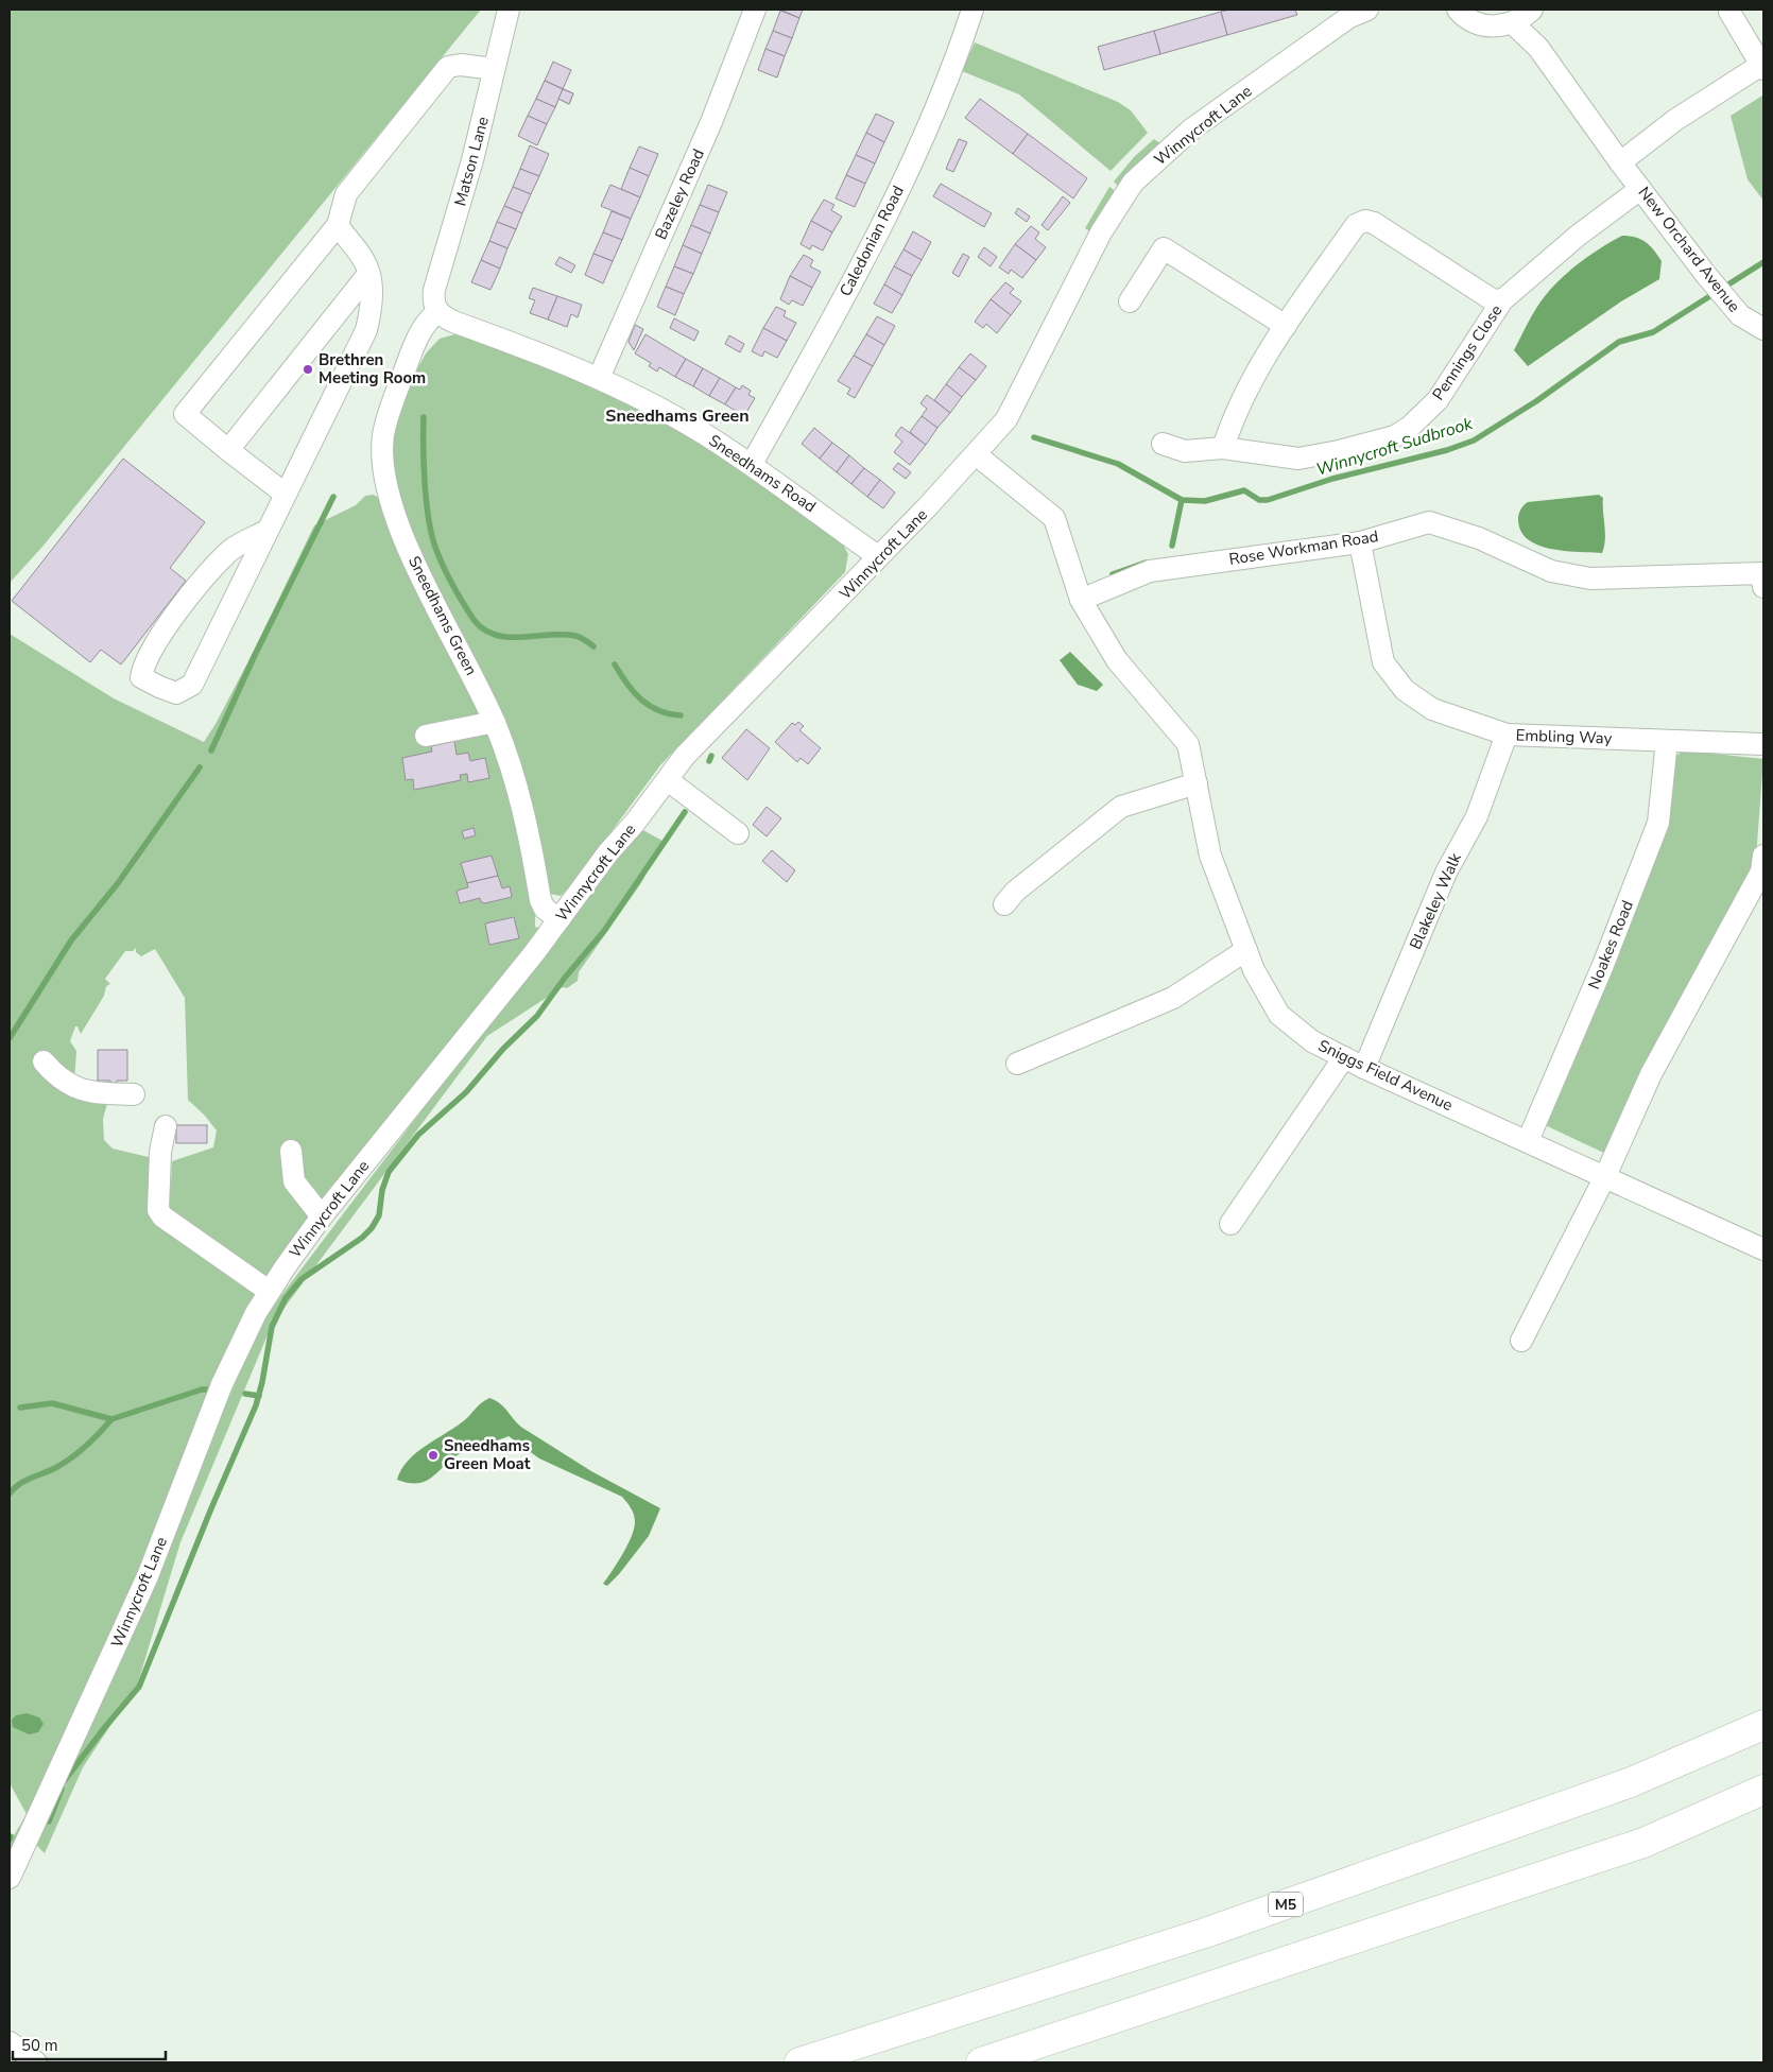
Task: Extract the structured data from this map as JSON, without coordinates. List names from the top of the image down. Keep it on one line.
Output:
{"streets":{"highway":["M5"],"street":["Winnycroft Lane","Matson Lane","Bazeley Road","Caledonian Road","New Orchard Avenue","Pennings Close","Sneedhams Road","Rose Workman Road","Sneedhams Green","Embling Way","Blakeley Walk","Noakes Road","Sniggs Field Avenue"]},"crossings":[["Winnycroft Lane","Sneedhams Road"],["Winnycroft Lane","Sneedhams Green"],["Winnycroft Lane","Sniggs Field Avenue"],["Matson Lane","Sneedhams Road"],["Matson Lane","Sneedhams Green"],["Bazeley Road","Sneedhams Road"],["Caledonian Road","Sneedhams Road"],["New Orchard Avenue","Pennings Close"],["Sneedhams Road","Sneedhams Green"],["Rose Workman Road","Embling Way"],["Rose Workman Road","Sniggs Field Avenue"],["Embling Way","Blakeley Walk"],["Embling Way","Noakes Road"],["Blakeley Walk","Sniggs Field Avenue"],["Noakes Road","Sniggs Field Avenue"]],"districts":["Sneedhams Green"],"water":["Winnycroft Sudbrook"],"places":["Brethren Meeting Room","Sneedhams Green Moat"],"scale_bar":"50 m"}
